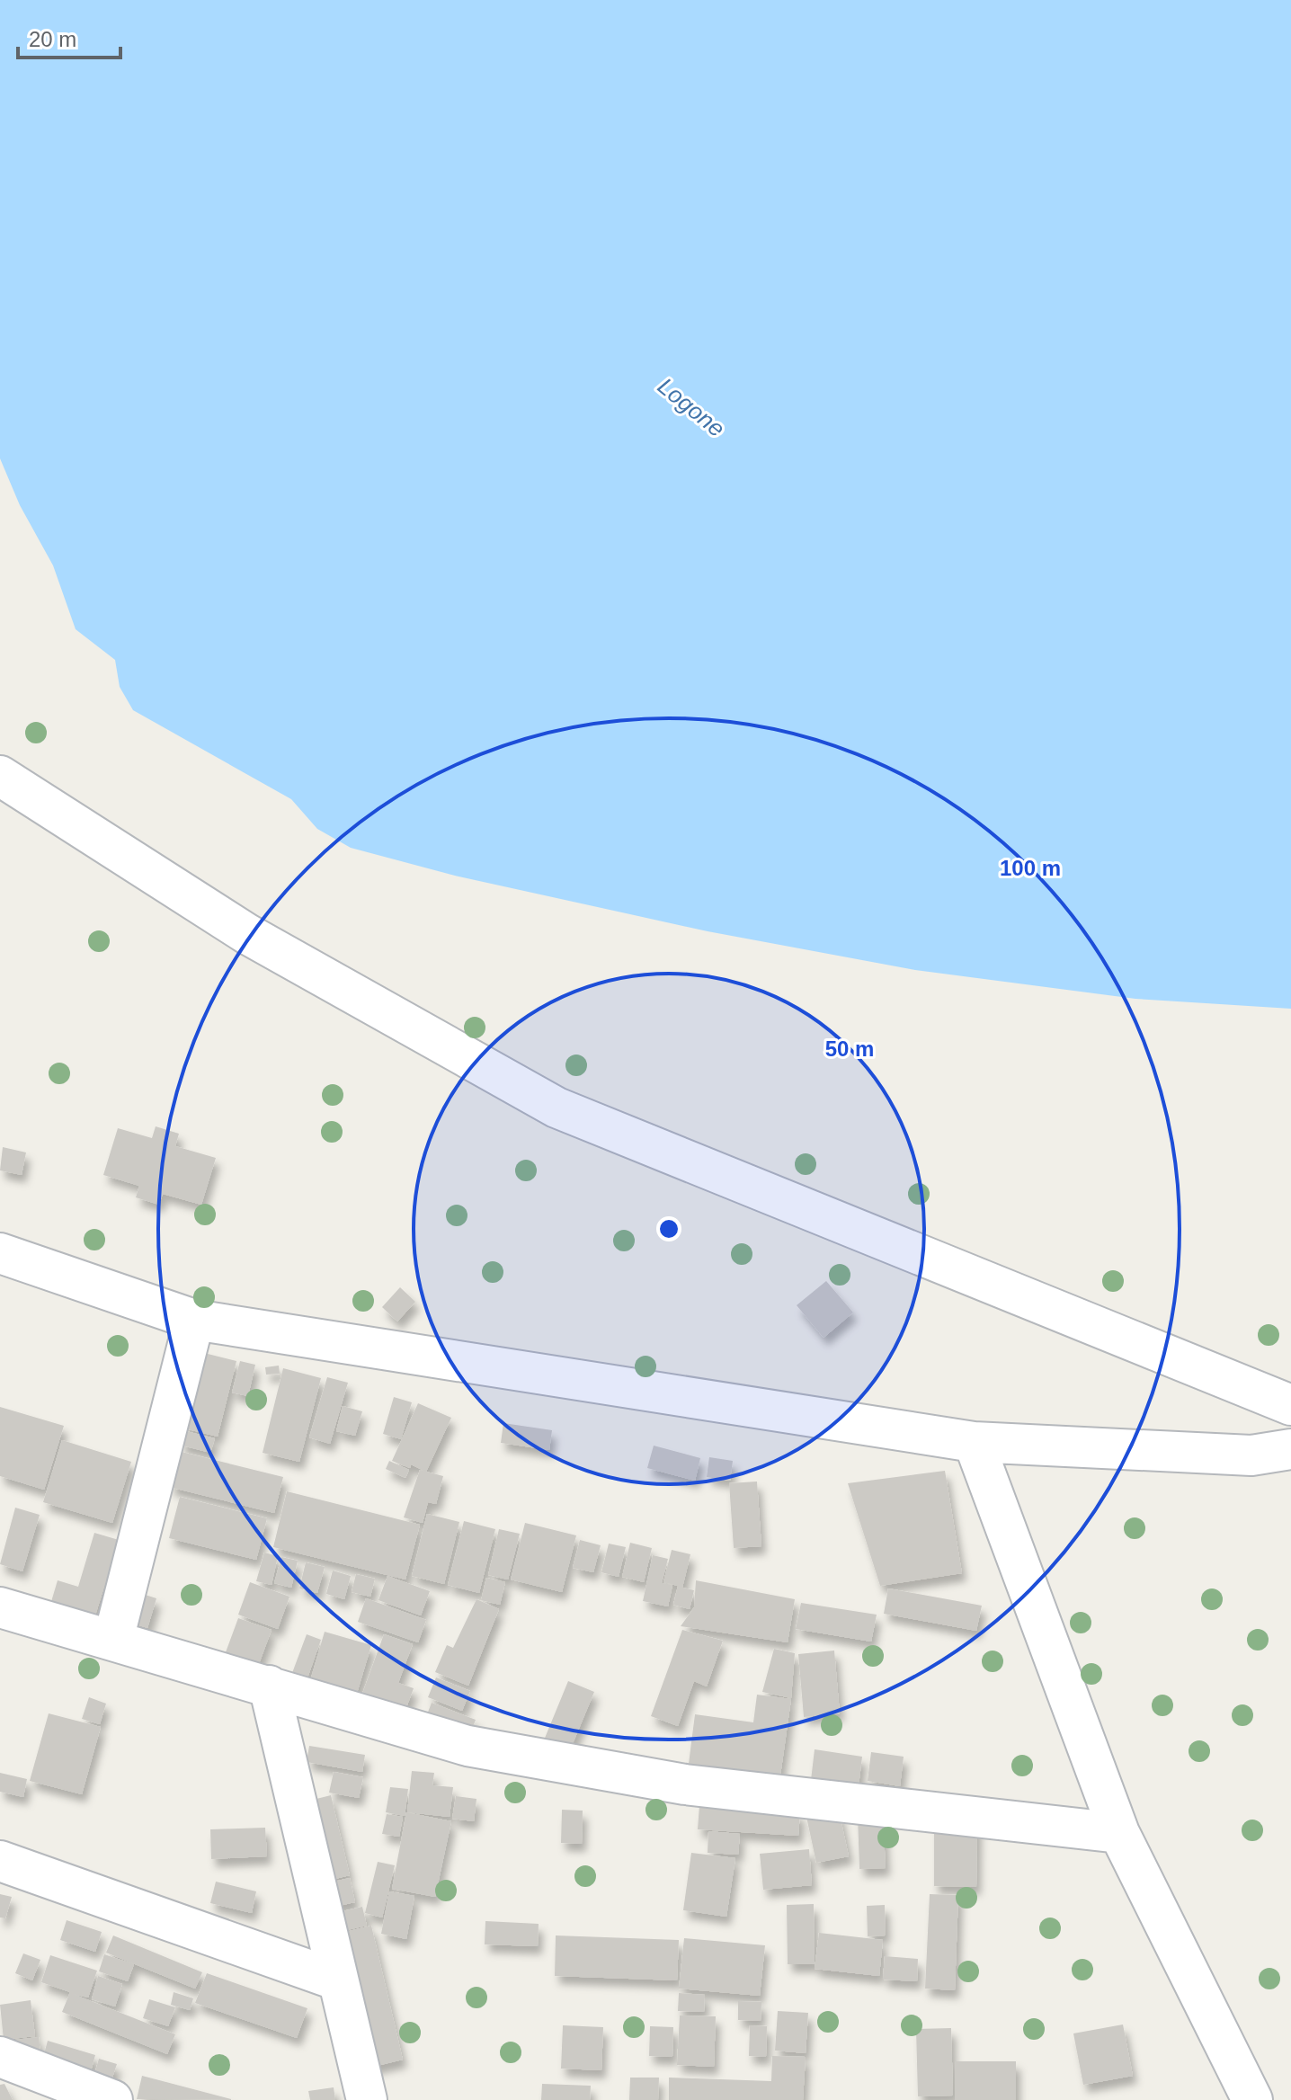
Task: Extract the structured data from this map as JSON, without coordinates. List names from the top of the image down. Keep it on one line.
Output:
{"water":["Logone"],"scale_bar":"20 m","rings":["100 m","50 m"]}
